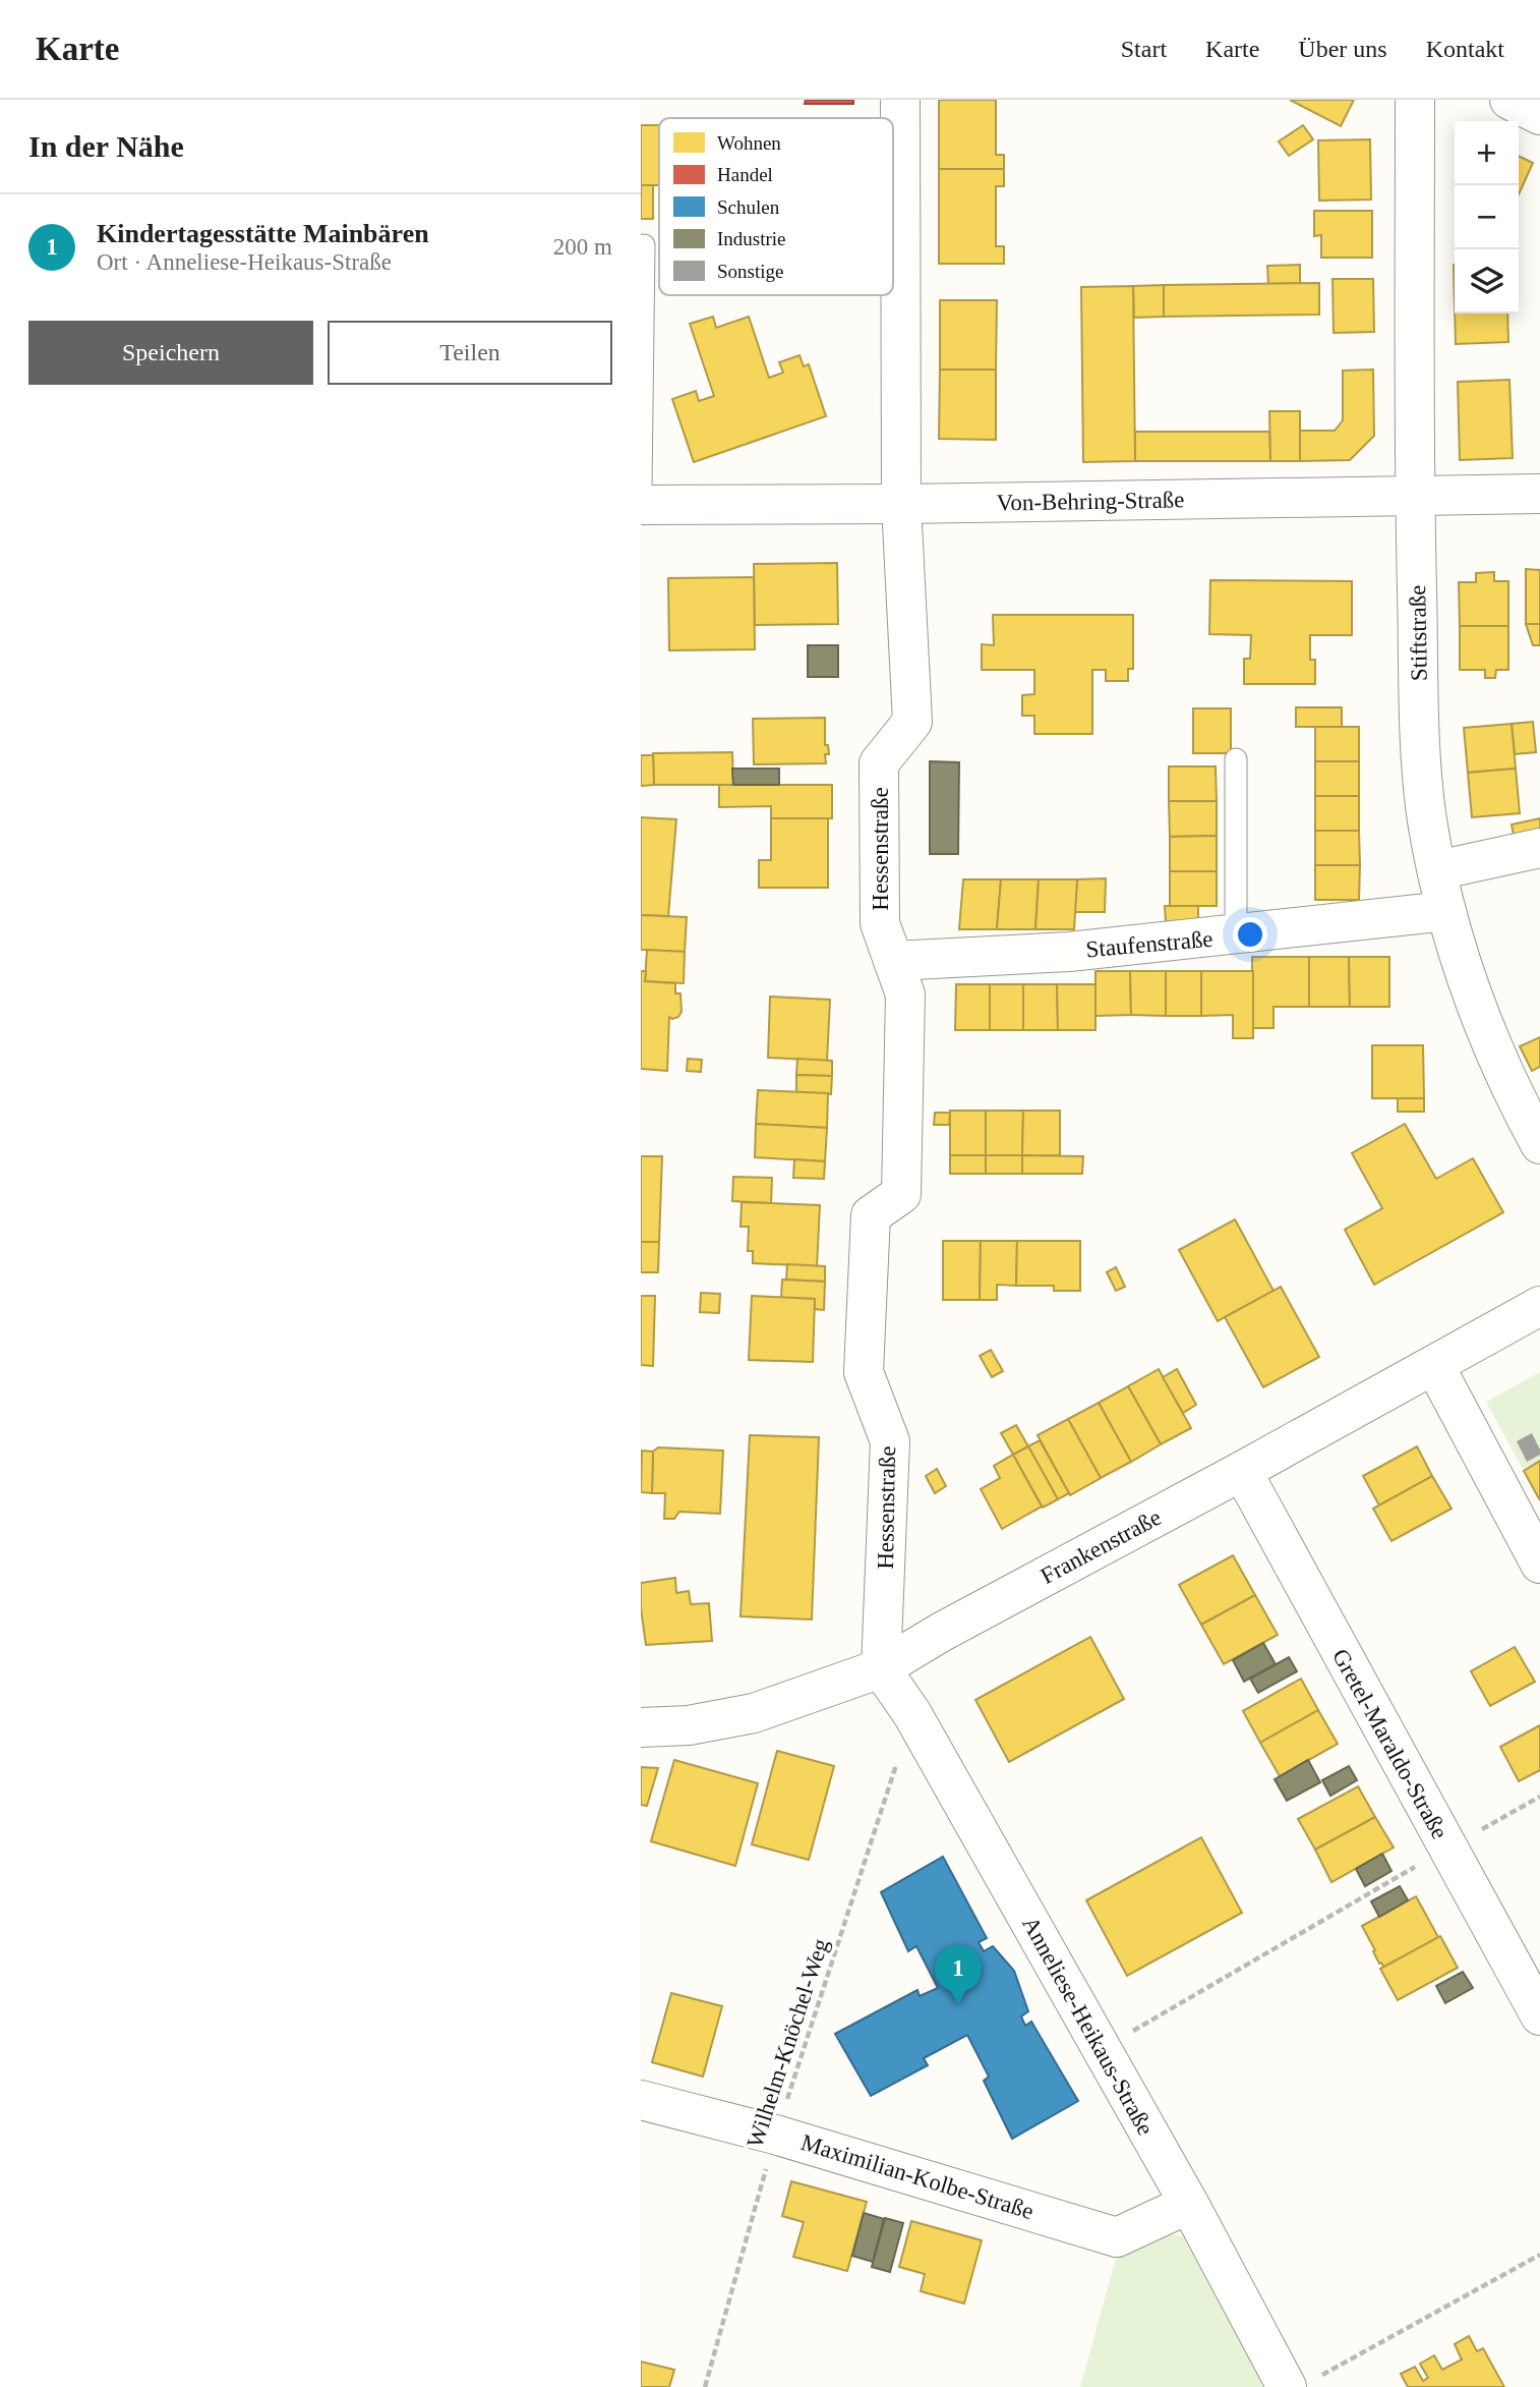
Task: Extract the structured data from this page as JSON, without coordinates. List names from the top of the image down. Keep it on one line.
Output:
{"streets":{"street":["Von-Behring-Straße","Stiftstraße","Hessenstraße","Staufenstraße","Frankenstraße","Gretel-Maraldo-Straße","Anneliese-Heikaus-Straße","Maximilian-Kolbe-Straße"],"path":["Wilhelm-Knöchel-Weg"]},"crossings":[["Von-Behring-Straße","Stiftstraße"],["Von-Behring-Straße","Hessenstraße"],["Stiftstraße","Staufenstraße"],["Hessenstraße","Staufenstraße"],["Hessenstraße","Frankenstraße"],["Hessenstraße","Anneliese-Heikaus-Straße"],["Frankenstraße","Gretel-Maraldo-Straße"],["Frankenstraße","Anneliese-Heikaus-Straße"],["Anneliese-Heikaus-Straße","Wilhelm-Knöchel-Weg"],["Anneliese-Heikaus-Straße","Maximilian-Kolbe-Straße"],["Wilhelm-Knöchel-Weg","Maximilian-Kolbe-Straße"]],"legend":["Wohnen","Handel","Schulen","Industrie","Sonstige"],"page":{"header":"Karte","nav":["Start","Karte","Über uns","Kontakt"],"heading":"In der Nähe","map_buttons":["+","−"],"list":[{"mark":"1","name":"Kindertagesstätte Mainbären","note":"Ort · Anneliese-Heikaus-Straße","value":"200 m"}],"buttons":["Speichern","Teilen"],"pins":"1"}}
